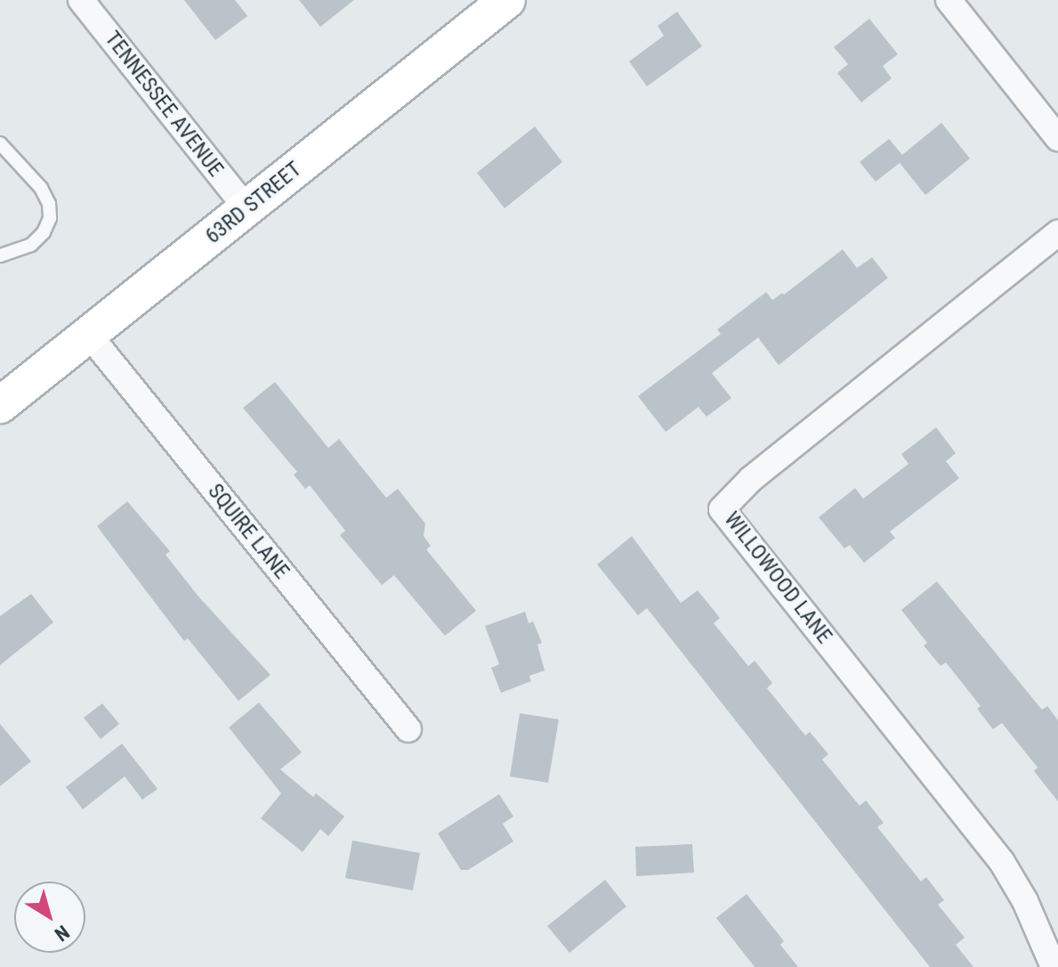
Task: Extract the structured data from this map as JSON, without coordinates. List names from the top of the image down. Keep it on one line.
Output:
{"streets":{"main road":["63RD STREET"],"street":["TENNESSEE AVENUE","SQUIRE LANE","WILLOWOOD LANE"]},"crossings":[["TENNESSEE AVENUE","63RD STREET"],["63RD STREET","SQUIRE LANE"]],"north":"bottom right"}
